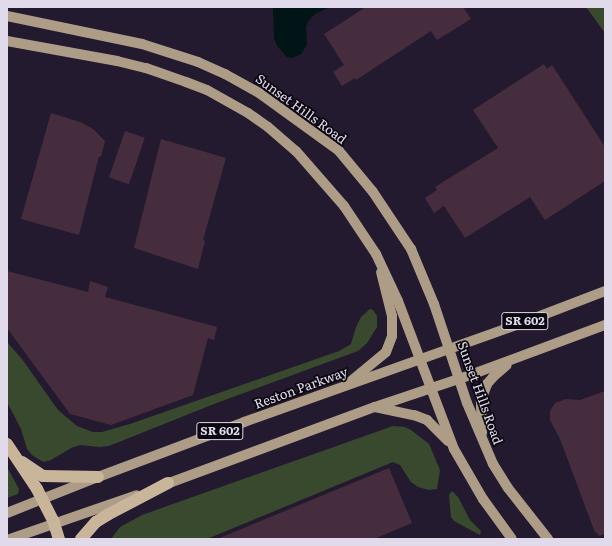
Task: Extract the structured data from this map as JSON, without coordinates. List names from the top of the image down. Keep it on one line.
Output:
{"streets":{"main road":["Sunset Hills Road","SR 602","Reston Parkway"]},"crossings":[["Sunset Hills Road","SR 602"],["Sunset Hills Road","Reston Parkway"]]}
